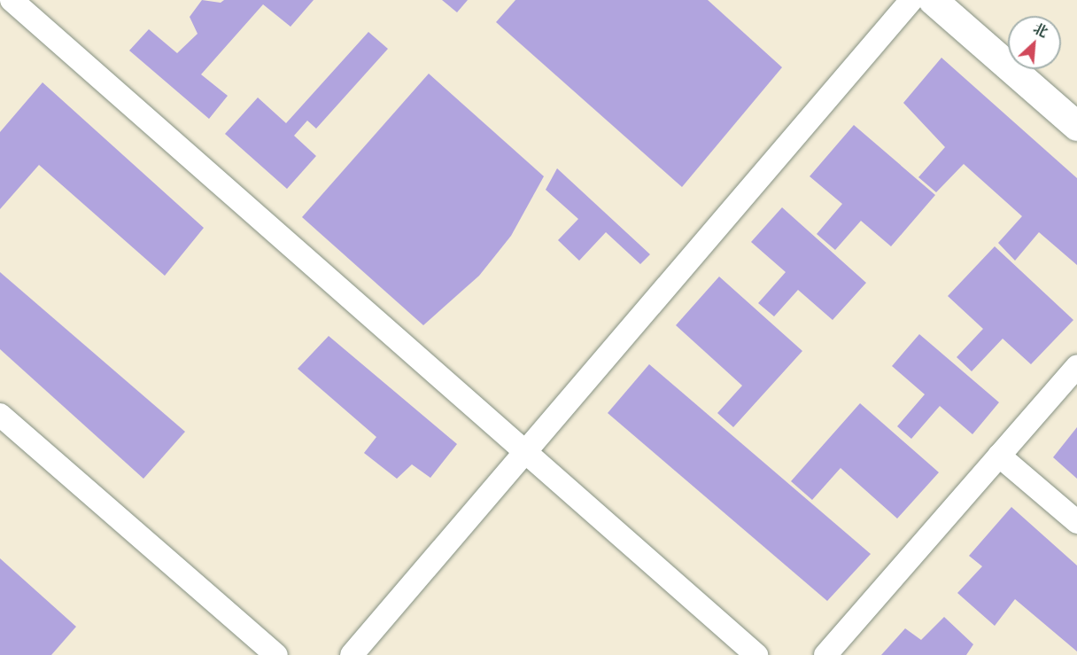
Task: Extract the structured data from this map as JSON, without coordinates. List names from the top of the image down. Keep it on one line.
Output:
{"north":"top right"}
